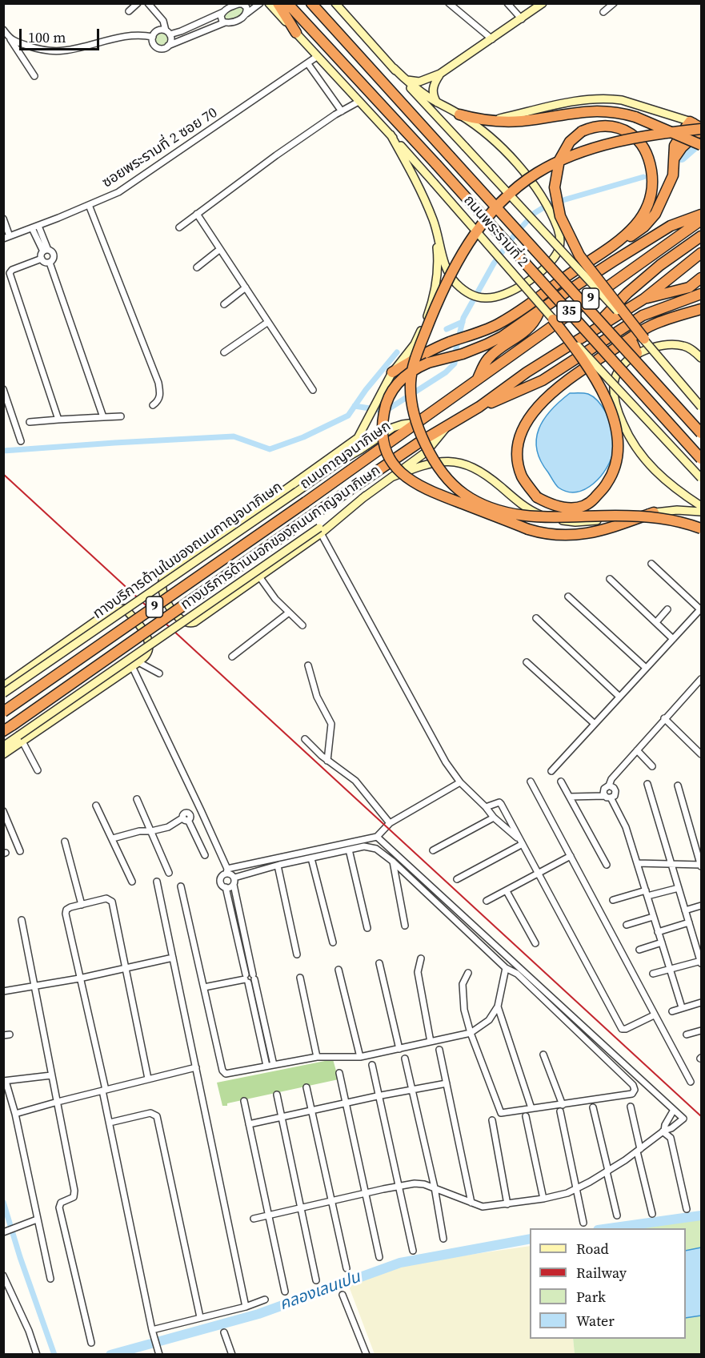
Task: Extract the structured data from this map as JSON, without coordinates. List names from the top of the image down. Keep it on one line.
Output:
{"streets":{"highway":["ถนนพระรามที่ 2","9","35","ถนนกาญจนาภิเษก"],"main road":["ทางบริการด้านนอกของถนนกาญจนาภิเษก","ทางบริการด้านในของถนนกาญจนาภิเษก"],"street":["ซอยพระรามที่ 2 ซอย 70"]},"crossings":[["ซอยพระรามที่ 2 ซอย 70","ถนนพระรามที่ 2"],["ถนนกาญจนาภิเษก","ทางบริการด้านนอกของถนนกาญจนาภิเษก"],["ถนนกาญจนาภิเษก","ทางบริการด้านในของถนนกาญจนาภิเษก"]],"water":["คลองเลนเปน"],"legend":["Road","Railway","Park","Water"],"scale_bar":"100 m"}
